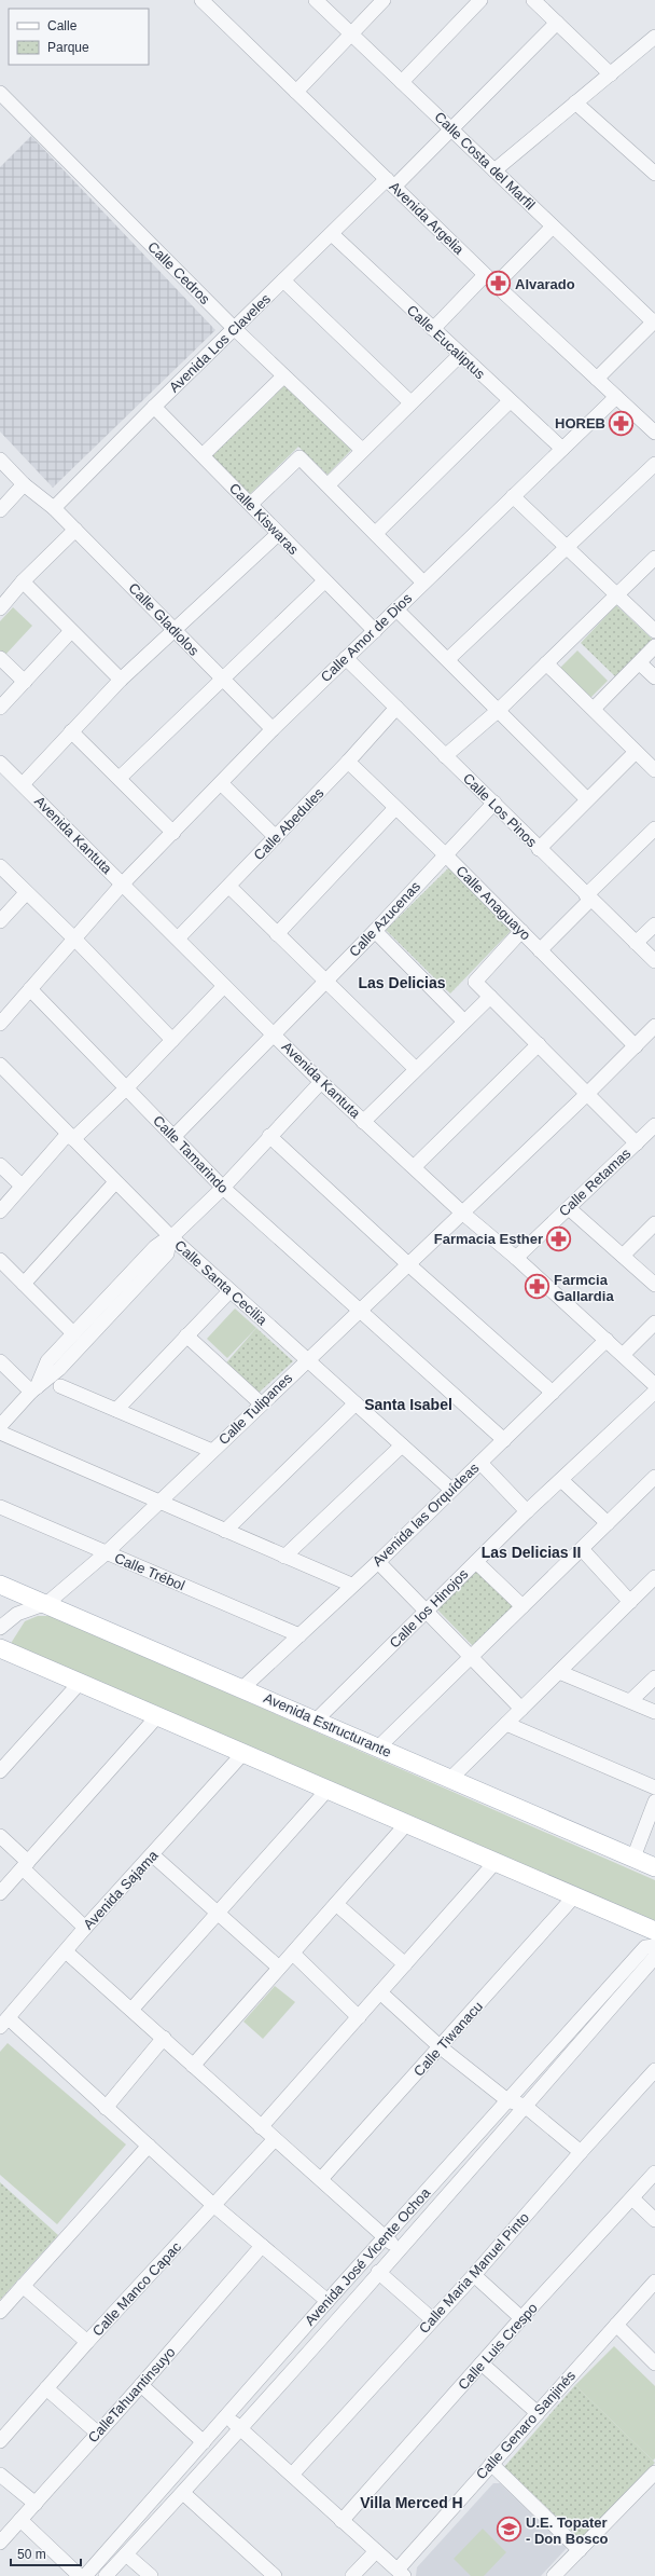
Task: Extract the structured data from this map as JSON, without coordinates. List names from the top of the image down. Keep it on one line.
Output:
{"streets":{"main road":["Avenida Estructurante"],"street":["Calle Costa del Marfil","Avenida Argelia","Calle Cedros","Calle Eucaliptus","Avenida Los Claveles","Calle Kiswaras","Calle Gladiolos","Calle Amor de Dios","Calle Los Pinos","Calle Abedules","Avenida Kantuta","Calle Anaguayo","Calle Azucenas","Calle Tamarindo","Calle Retamas","Calle Santa Cecilia","Calle Tulipanes","Avenida las Orquídeas","Calle Trébol","Calle los Hinojos","Avenida Sajama","Calle Tiwanacu","Avenida José Vicente Ochoa","Calle Maria Manuel Pinto","Calle Manco Capac","Calle Luis Crespo","CalleTahuantinsuyo","Calle Genaro Sanjinés"]},"crossings":[["Calle Costa del Marfil","Avenida Los Claveles"],["Avenida Argelia","Avenida Los Claveles"],["Avenida Argelia","Calle Amor de Dios"],["Calle Cedros","Avenida Los Claveles"],["Calle Eucaliptus","Avenida Los Claveles"],["Calle Eucaliptus","Calle Amor de Dios"],["Avenida Los Claveles","Calle Kiswaras"],["Avenida Los Claveles","Calle Gladiolos"],["Calle Kiswaras","Calle Amor de Dios"],["Calle Gladiolos","Calle Amor de Dios"],["Calle Amor de Dios","Calle Los Pinos"],["Calle Amor de Dios","Avenida Kantuta"],["Calle Amor de Dios","Calle Tamarindo"],["Calle Los Pinos","Calle Abedules"],["Calle Los Pinos","Calle Azucenas"],["Calle Abedules","Avenida Kantuta"],["Calle Abedules","Calle Anaguayo"],["Avenida Kantuta","Calle Azucenas"],["Avenida Kantuta","Calle Retamas"],["Avenida Kantuta","Calle Tulipanes"],["Avenida Kantuta","Avenida las Orquídeas"],["Calle Anaguayo","Calle Azucenas"],["Calle Anaguayo","Calle Tulipanes"],["Calle Azucenas","Calle Tamarindo"],["Calle Tamarindo","Calle Tulipanes"],["Calle Tamarindo","Avenida las Orquídeas"],["Calle Santa Cecilia","Calle Tulipanes"],["Calle Santa Cecilia","Avenida las Orquídeas"],["Calle Tulipanes","Calle Trébol"],["Calle Tulipanes","Avenida Estructurante"],["Avenida las Orquídeas","Calle Trébol"],["Avenida las Orquídeas","Avenida Estructurante"],["Calle los Hinojos","Avenida Estructurante"]],"districts":["Las Delicias","Santa Isabel","Las Delicias II","Villa Merced H"],"places":{"pharmacy":["Alvarado","HOREB","Farmacia Esther","Farmcia Gallardia"],"school or university":["U.E. Topater - Don Bosco"]},"legend":["Calle","Parque"],"scale_bar":"50 m"}
